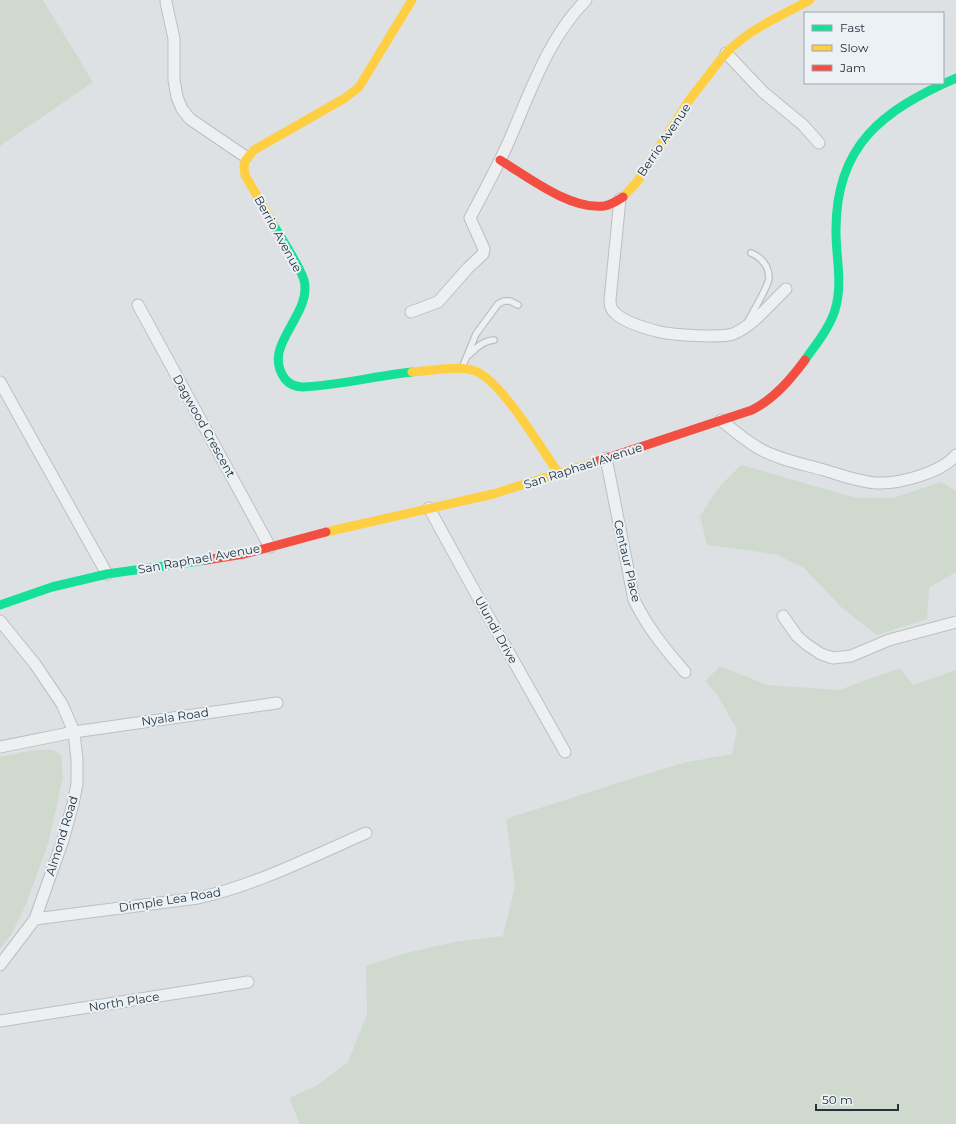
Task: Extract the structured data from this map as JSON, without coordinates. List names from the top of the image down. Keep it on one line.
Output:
{"streets":{"street":["Berrio Avenue","Dagwood Crescent","San Raphael Avenue","Centaur Place","Ulundi Drive","Nyala Road","Almond Road","Dimple Lea Road","North Place"]},"crossings":[["Berrio Avenue","San Raphael Avenue"],["Dagwood Crescent","San Raphael Avenue"],["San Raphael Avenue","Centaur Place"],["San Raphael Avenue","Ulundi Drive"],["Nyala Road","Almond Road"],["Almond Road","Dimple Lea Road"]],"legend":["Fast","Slow","Jam"],"scale_bar":"50 m"}
